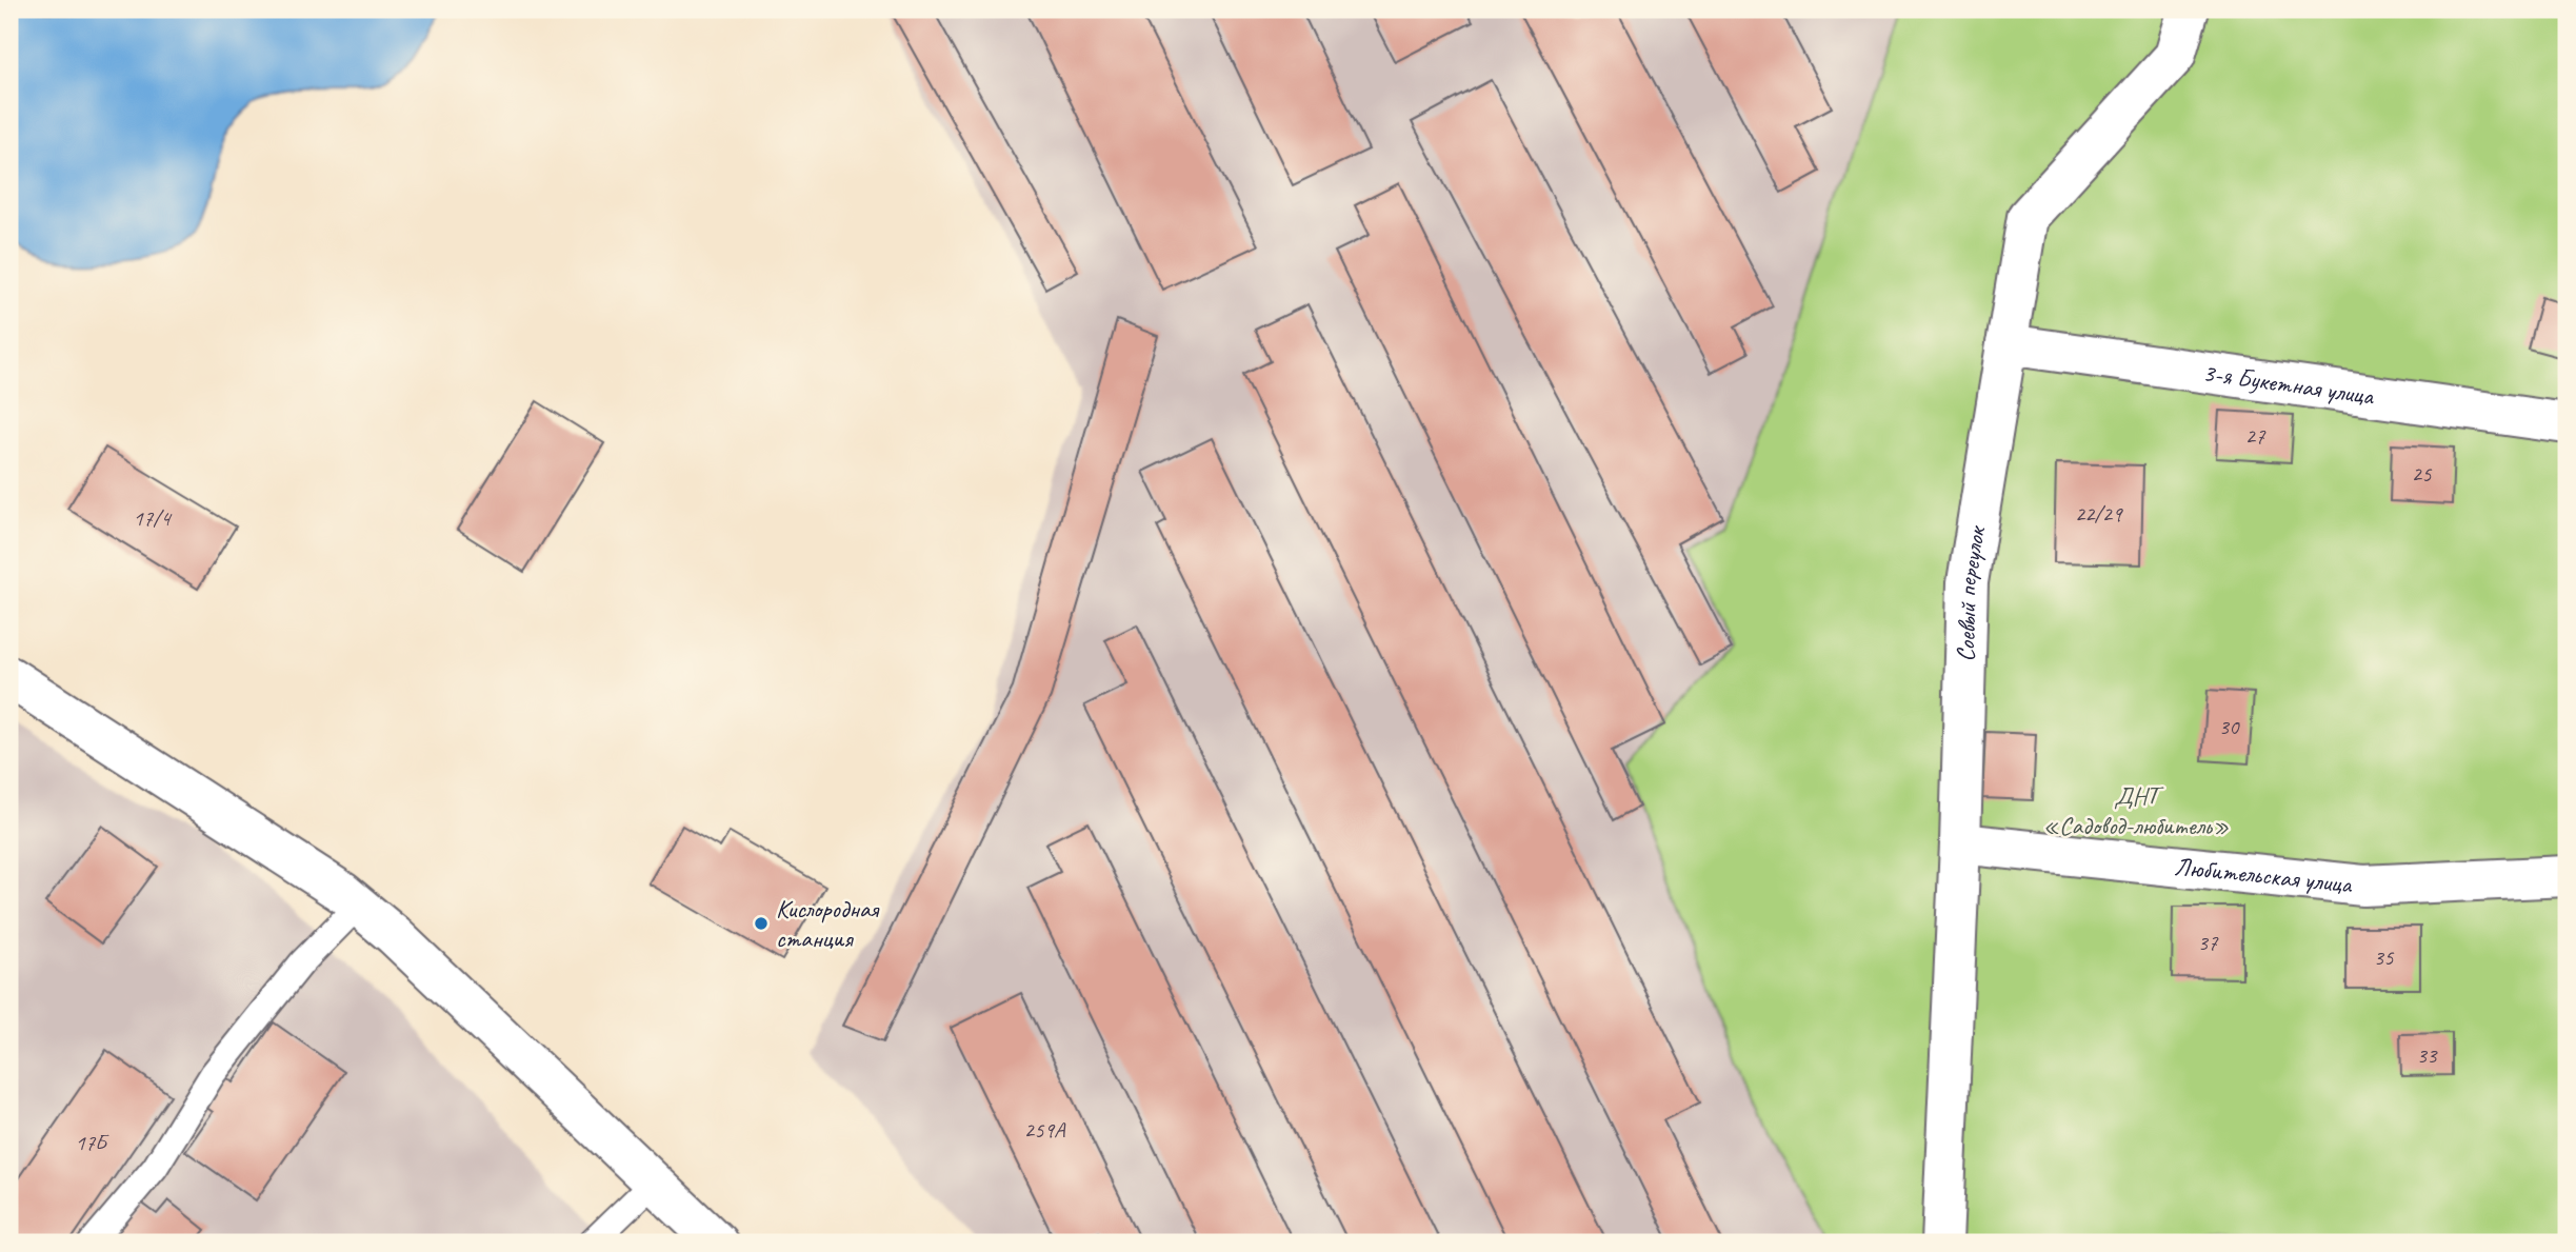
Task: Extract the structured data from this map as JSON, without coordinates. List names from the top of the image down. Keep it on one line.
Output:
{"streets":{"street":["3-я Букетная улица","Соевый переулок","Любительская улица"]},"crossings":[["3-я Букетная улица","Соевый переулок"],["Соевый переулок","Любительская улица"]],"parks":["ДНТ «Садовод-любитель»"],"places":["Кислородная станция"],"house_numbers":["27","25","22/29","17/4","30","37","35","33","259А","17Б"]}
